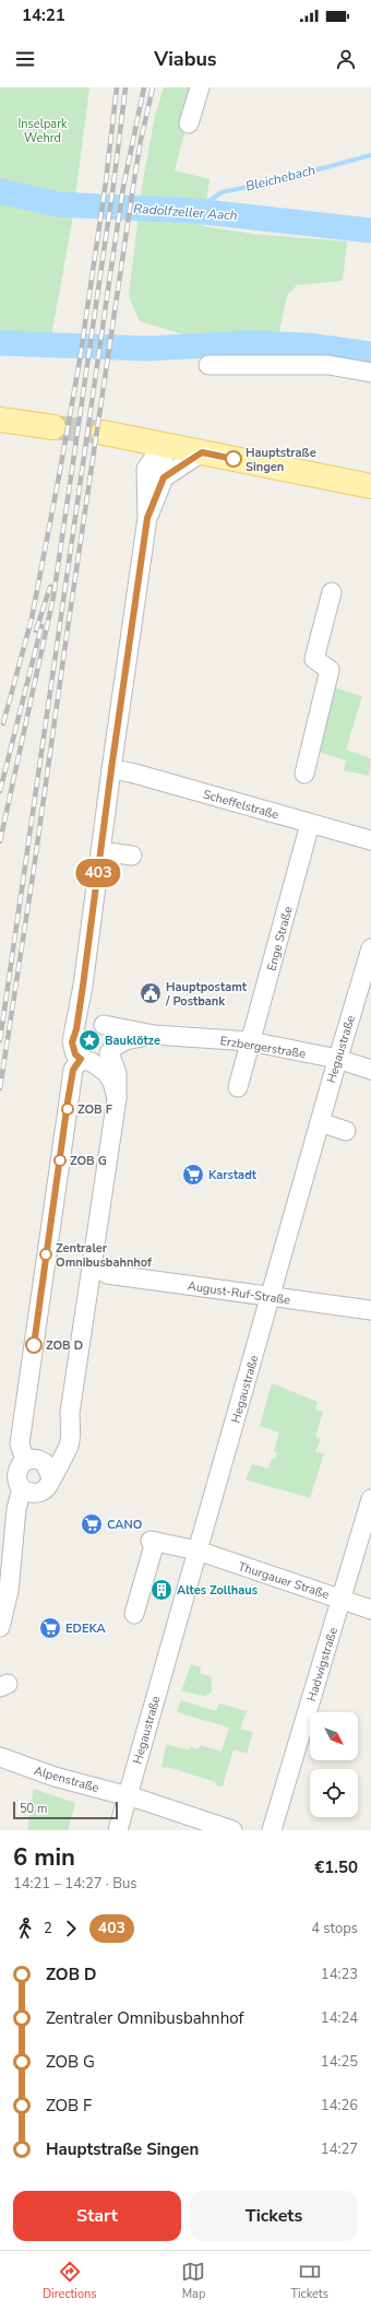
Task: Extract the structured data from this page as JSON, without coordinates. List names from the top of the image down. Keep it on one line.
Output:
{"streets":{"street":["Scheffelstraße","Enge Straße","Erzbergerstraße","Hegaustraße","August-Ruf-Straße","Thurgauer Straße","Hadwigstraße","Alpenstraße"]},"crossings":[["Scheffelstraße","Enge Straße"],["Enge Straße","Erzbergerstraße"],["Erzbergerstraße","Hegaustraße"],["Hegaustraße","August-Ruf-Straße"],["Hegaustraße","Thurgauer Straße"],["Hegaustraße","Alpenstraße"],["Thurgauer Straße","Hadwigstraße"]],"water":["Bleichebach","Radolfzeller Aach"],"parks":["Inselpark Wehrd"],"places":{"other":["Hauptstraße Singen","ZOB F","ZOB G","Zentraler Omnibusbahnhof","ZOB D"],"public building":["Hauptpostamt / Postbank"],"place":["Bauklötze"],"supermarket":["Karstadt","CANO","EDEKA"],"building":["Altes Zollhaus"]},"lines":["bus line 403"],"scale_bar":"50 m","north":"bottom right","page":{"status":"14:21","header":"Viabus","on_map":"403","scale":"50 m","heading":["6 min","14:21 – 14:27 · Bus","€1.50"],"legs":["2","403","4 stops"],"list":[{"name":"ZOB D","value":"14:23"},{"name":"Zentraler Omnibusbahnhof","value":"14:24"},{"name":"ZOB G","value":"14:25"},{"name":"ZOB F","value":"14:26"},{"name":"Hauptstraße Singen","value":"14:27"}],"buttons":["Start","Tickets"],"tabs":["Directions","Map","Tickets"]}}
